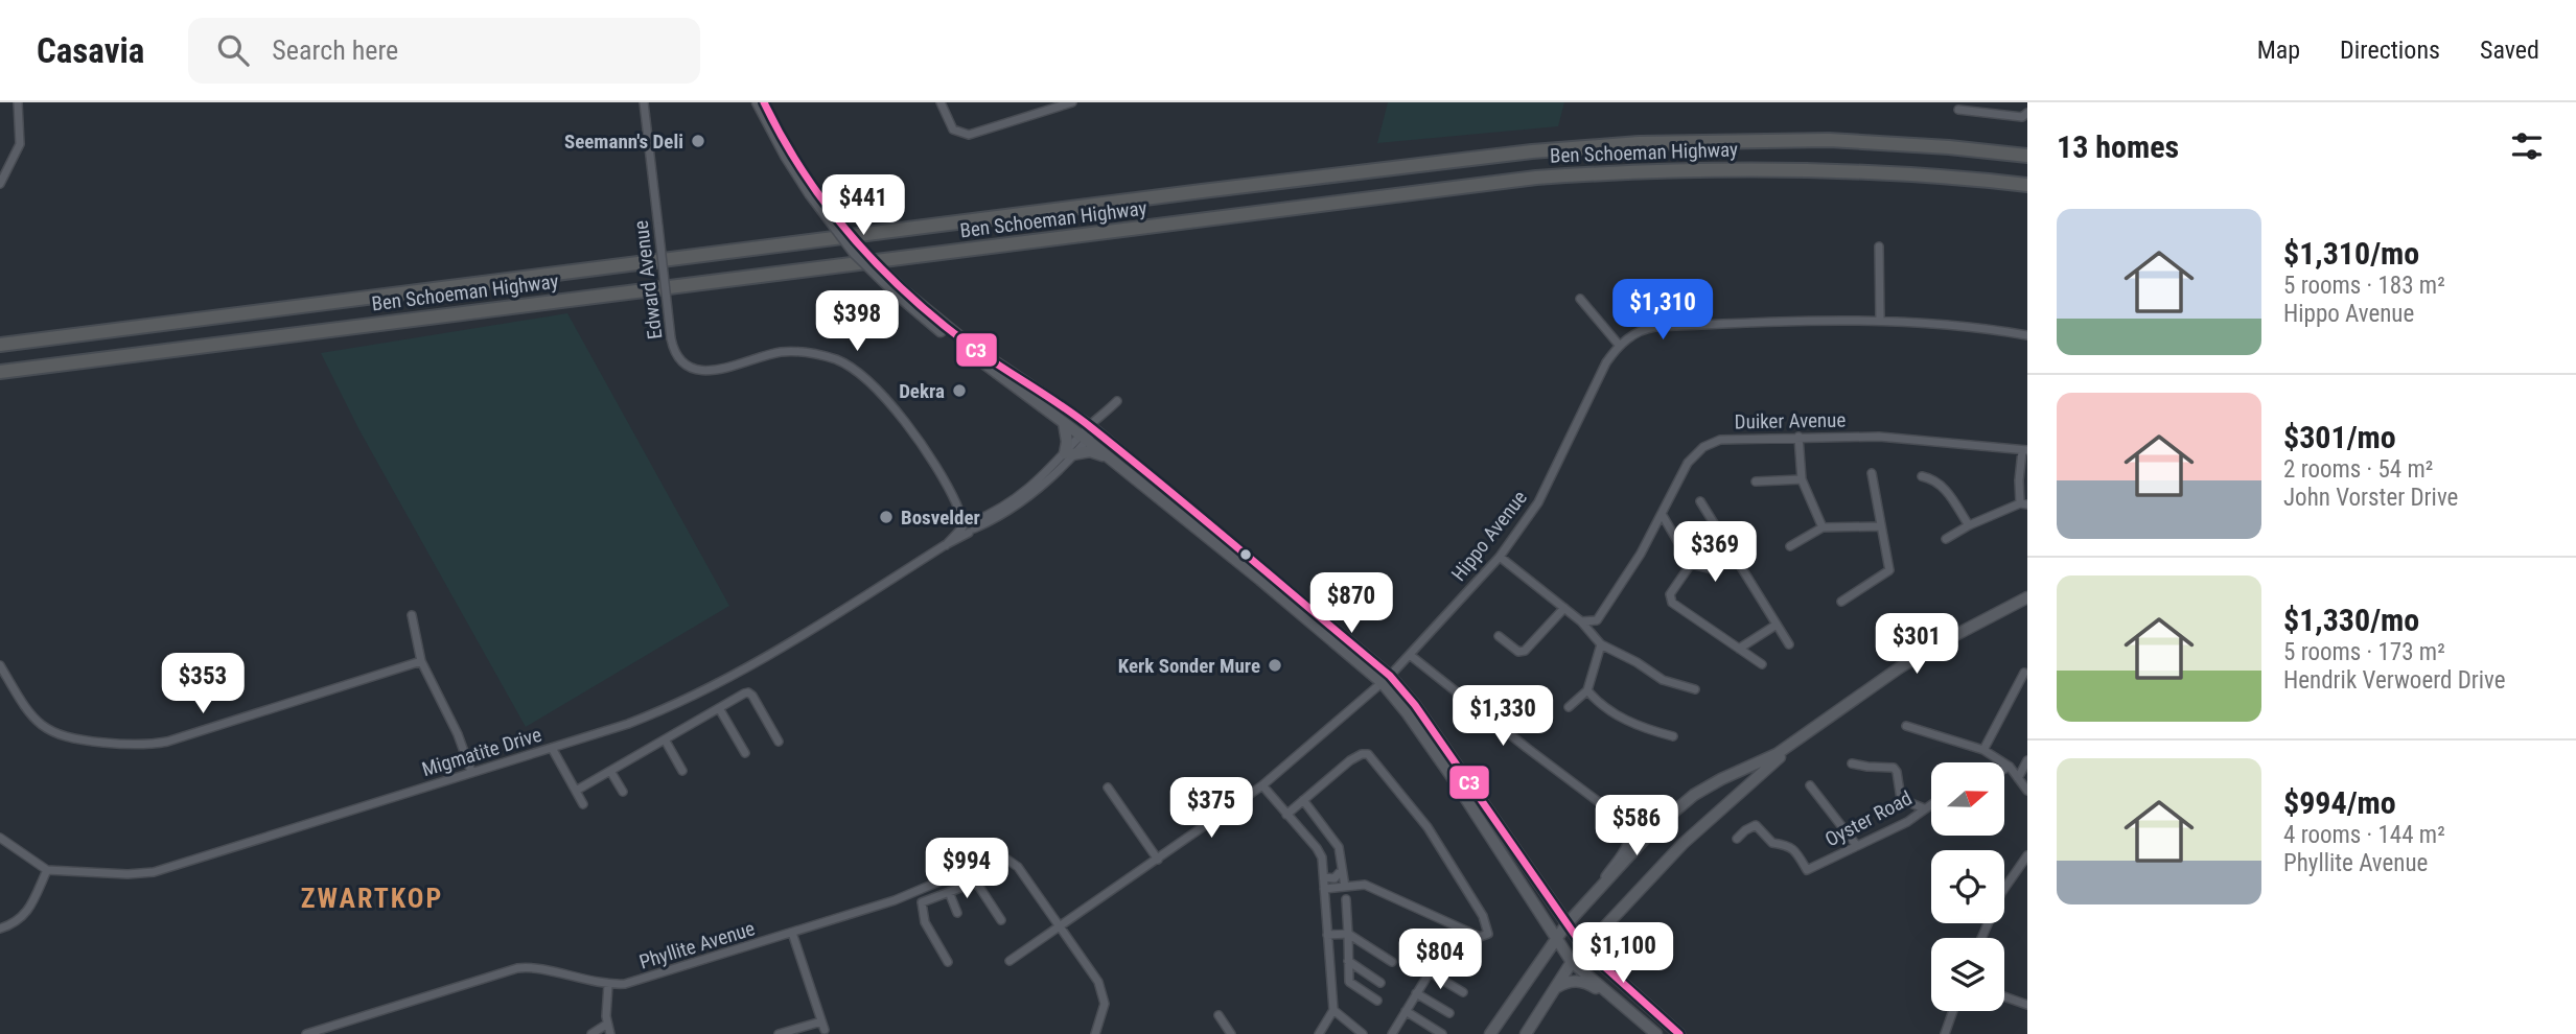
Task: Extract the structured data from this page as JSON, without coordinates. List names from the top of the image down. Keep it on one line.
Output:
{"streets":{"highway":["Ben Schoeman Highway"],"street":["Edward Avenue","Duiker Avenue","Hippo Avenue","Migmatite Drive","Oyster Road","Phyllite Avenue"]},"crossings":[["Edward Avenue","Migmatite Drive"],["Hippo Avenue","Phyllite Avenue"]],"districts":["ZWARTKOP"],"places":["Seemann's Deli","Dekra","Bosvelder","Kerk Sonder Mure"],"lines":["transit line C3"],"north":"right","page":{"header":"Casavia","search":"Search here","nav":["Map","Directions","Saved"],"heading":"13 homes","price":["$441","$1,310","$398","$369","$870","$301","$353","$1,330","$375","$586","$994","$1,100","$804"],"list":[{"name":"$1,310/mo","note":"5 rooms · 183 m² · Hippo Avenue"},{"name":"$301/mo","note":"2 rooms · 54 m² · John Vorster Drive"},{"name":"$1,330/mo","note":"5 rooms · 173 m² · Hendrik Verwoerd Drive"},{"name":"$994/mo","note":"4 rooms · 144 m² · Phyllite Avenue"}]}}
